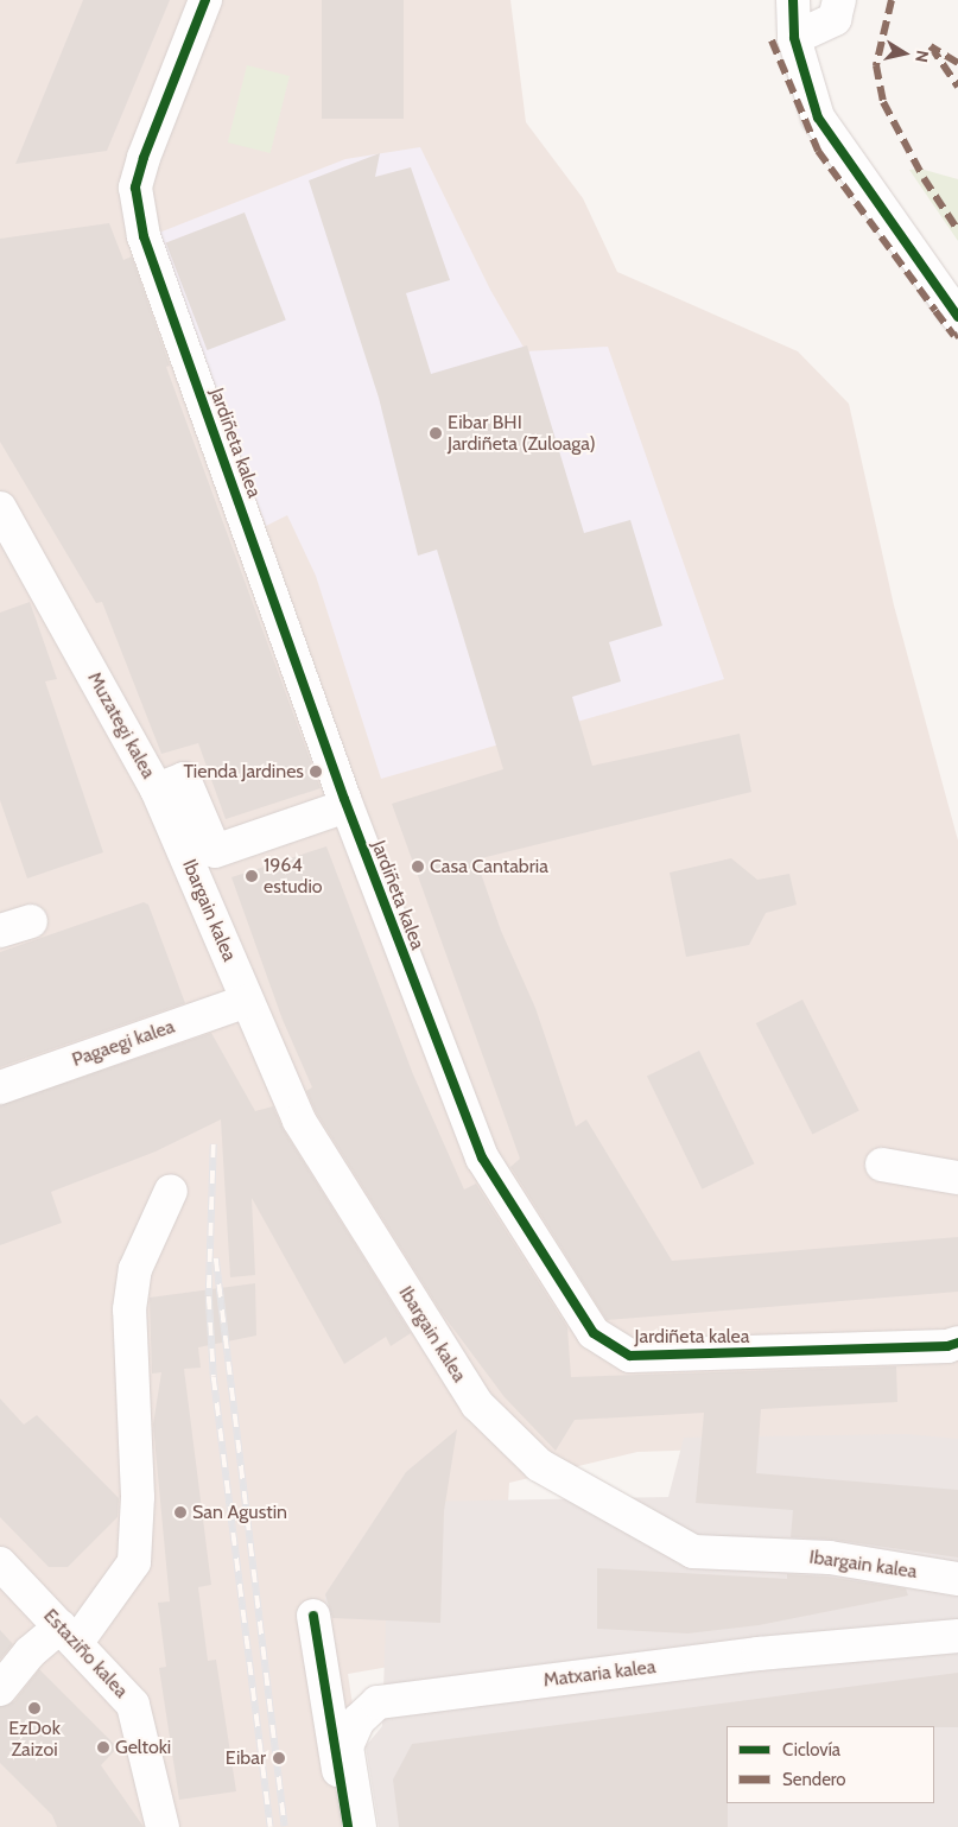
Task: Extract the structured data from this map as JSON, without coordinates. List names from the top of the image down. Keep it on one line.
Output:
{"streets":{"street":["Jardiñeta kalea","Muzategi kalea","Ibargain kalea","Pagaegi kalea","Estaziño kalea","Matxaria kalea"]},"crossings":[["Jardiñeta kalea","Muzategi kalea"],["Muzategi kalea","Ibargain kalea"],["Ibargain kalea","Pagaegi kalea"]],"places":["Eibar BHI Jardiñeta (Zuloaga)","Tienda Jardines","Casa Cantabria","1964 estudio","San Agustin","EzDok Zaizoi","Geltoki","Eibar"],"legend":["Ciclovía","Sendero"],"north":"right"}
